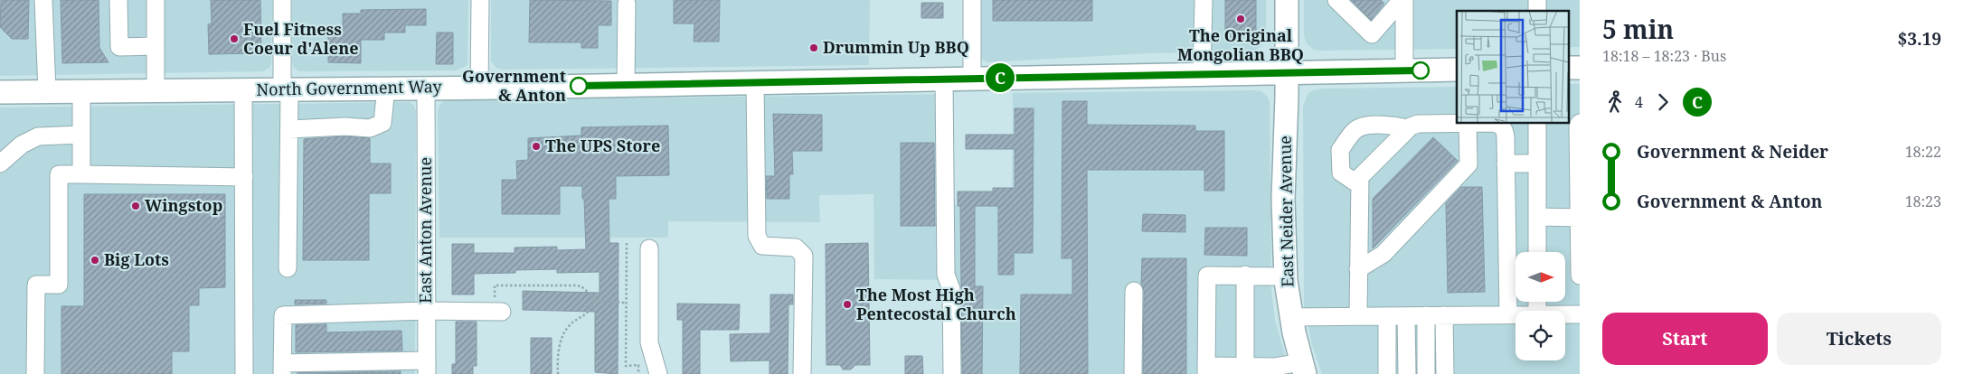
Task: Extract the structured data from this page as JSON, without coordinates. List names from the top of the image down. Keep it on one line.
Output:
{"streets":{"main road":["North Government Way","East Neider Avenue"],"street":["East Anton Avenue"]},"crossings":[["North Government Way","East Neider Avenue"],["North Government Way","East Anton Avenue"]],"places":["The Original Mongolian BBQ","Fuel Fitness Coeur d'Alene","Drummin Up BBQ","Government & Anton","The UPS Store","Wingstop","Big Lots","The Most High Pentecostal Church"],"lines":["bus line C"],"north":"right","page":{"on_map":"C","heading":["5 min","18:18 – 18:23 · Bus","$3.19"],"legs":["4","C"],"list":[{"name":"Government & Neider","value":"18:22"},{"name":"Government & Anton","value":"18:23"}],"buttons":["Start","Tickets"]}}
